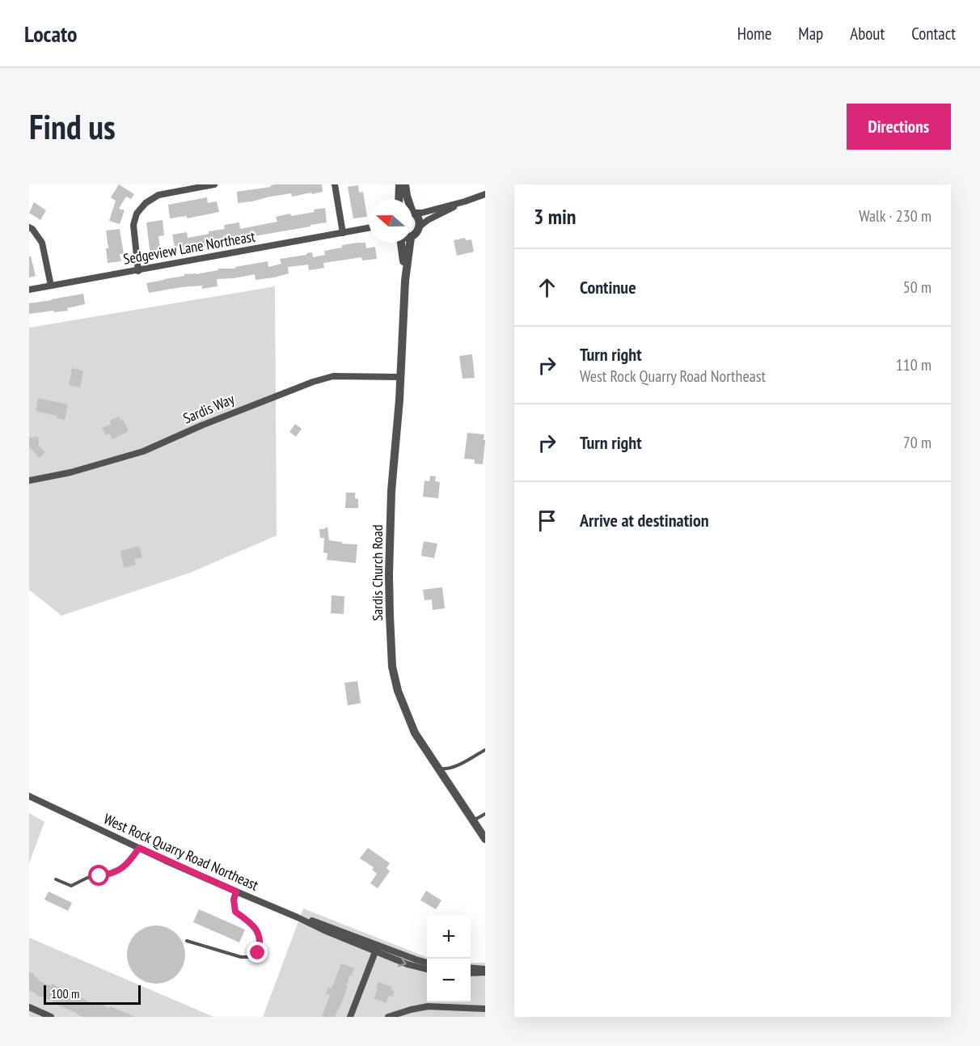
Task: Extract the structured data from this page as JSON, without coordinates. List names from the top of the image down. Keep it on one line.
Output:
{"streets":{"street":["Sedgeview Lane Northeast","Sardis Way","Sardis Church Road","West Rock Quarry Road Northeast"]},"crossings":[["Sardis Way","Sardis Church Road"]],"scale_bar":"100 m","north":"left","page":{"header":"Locato","nav":["Home","Map","About","Contact"],"buttons":"Directions","title":"Find us","heading":["3 min","Walk · 230 m"],"list":[["Continue","50 m"],["Turn right","West Rock Quarry Road Northeast","110 m"],["Turn right","70 m"],"Arrive at destination"],"map_buttons":["+","−"],"scale":"100 m"}}
